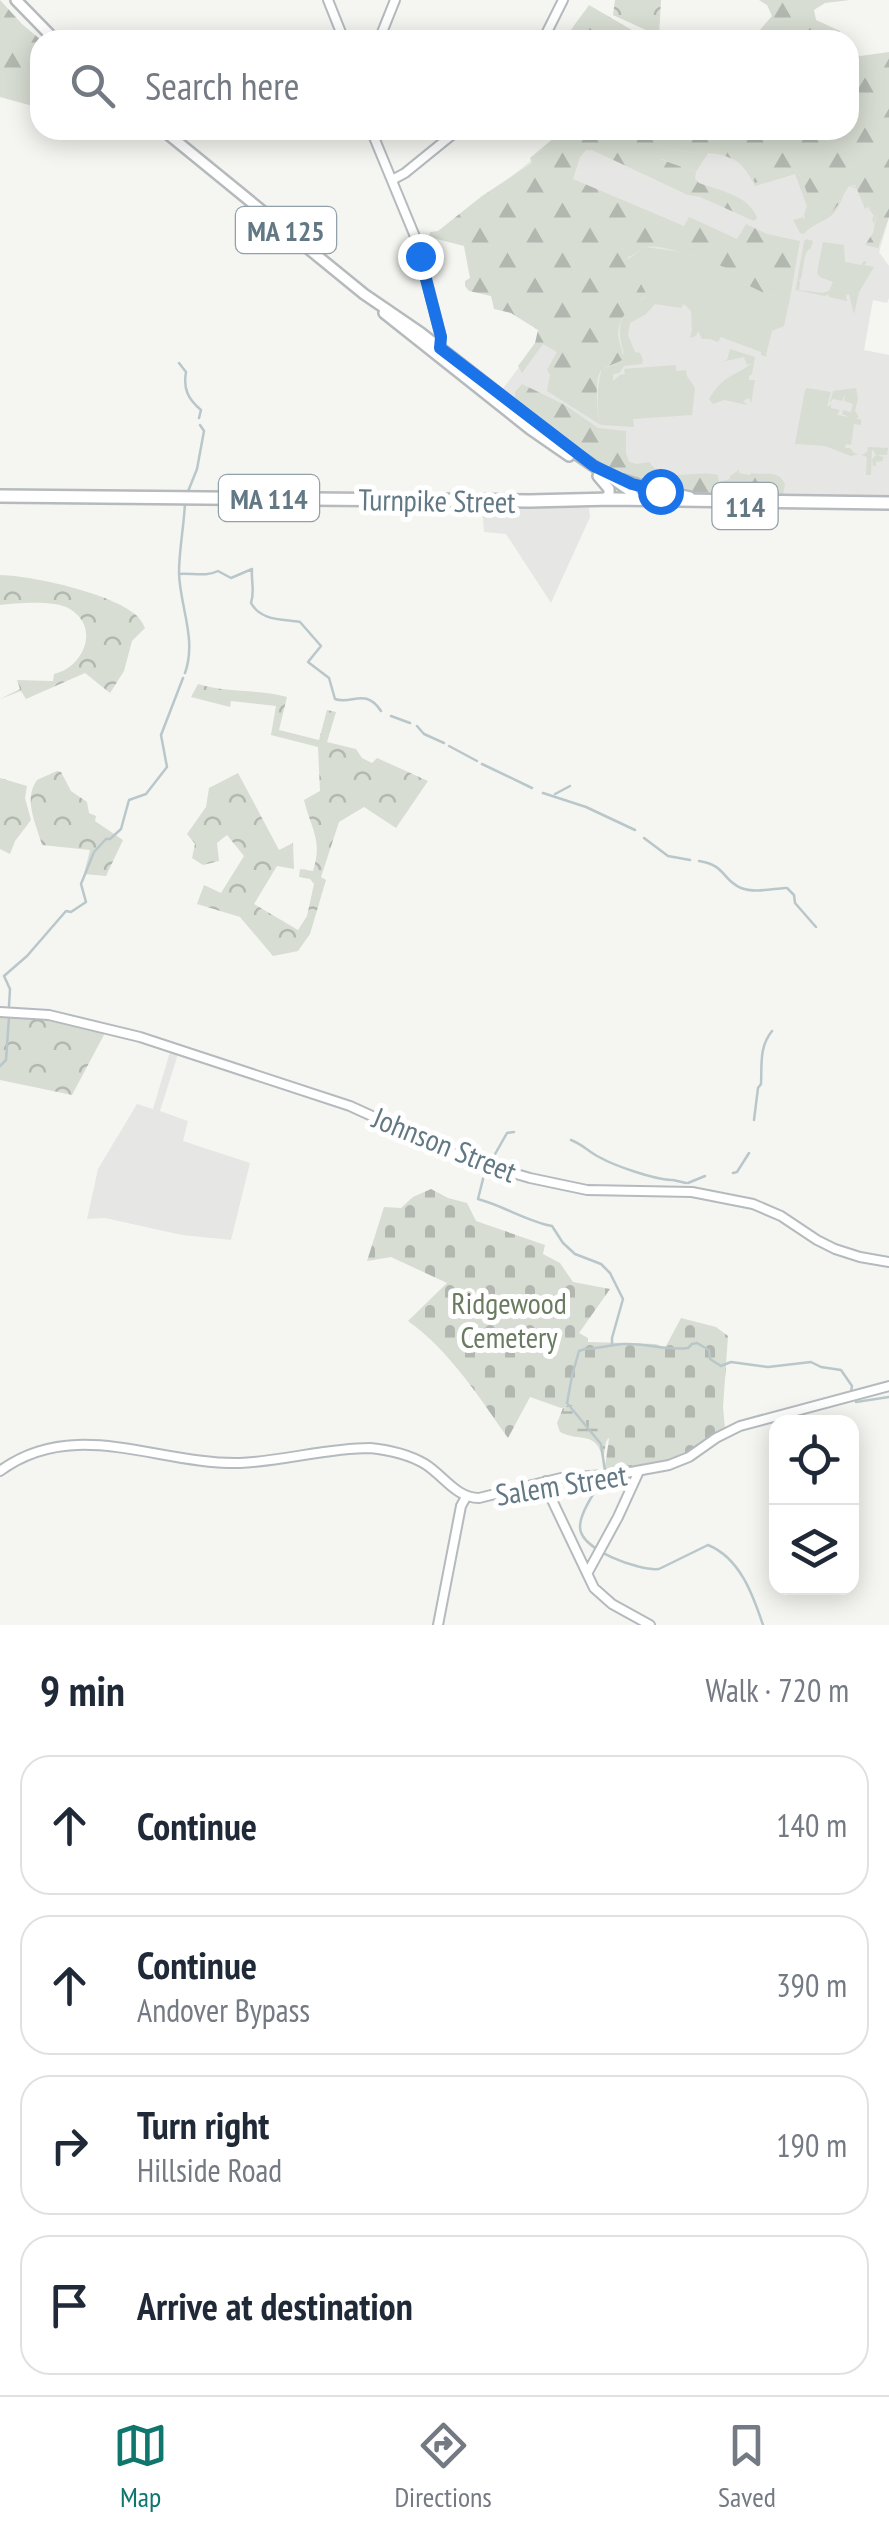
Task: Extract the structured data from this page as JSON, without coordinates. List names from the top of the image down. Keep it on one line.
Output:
{"streets":{"highway":["MA 114","Turnpike Street","114"],"main road":["MA 125"],"street":["Johnson Street","Salem Street"]},"crossings":[["MA 125","Turnpike Street"]],"parks":["Ridgewood Cemetery"],"page":{"search":"Search here","heading":["9 min","Walk · 720 m"],"list":[["Continue","140 m"],["Continue","Andover Bypass","390 m"],["Turn right","Hillside Road","190 m"],"Arrive at destination"],"nav":["Map","Directions","Saved"]}}
